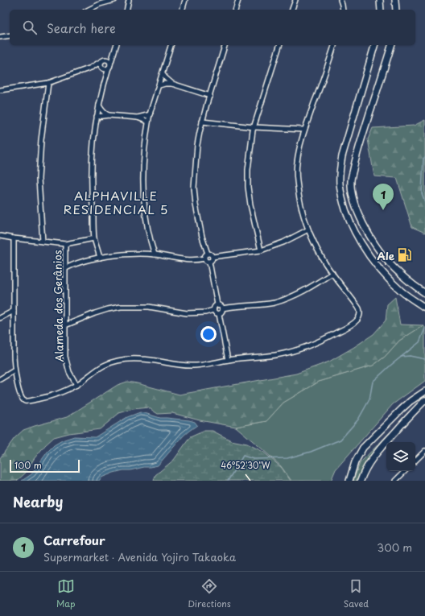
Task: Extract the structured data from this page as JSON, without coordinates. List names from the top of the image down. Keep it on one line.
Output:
{"streets":{"street":["Alameda dos Gerânios"]},"districts":["ALPHAVILLE RESIDENCIAL 5"],"places":{"fuel station":["Ale"]},"scale_bar":"100 m","page":{"search":"Search here","pins":"1","scale":"100 m","heading":"Nearby","list":[{"mark":"1","name":"Carrefour","note":"Supermarket · Avenida Yojiro Takaoka","value":"300 m"}],"nav":["Map","Directions","Saved"]},"coordinates":["46°52'30\"W"]}
